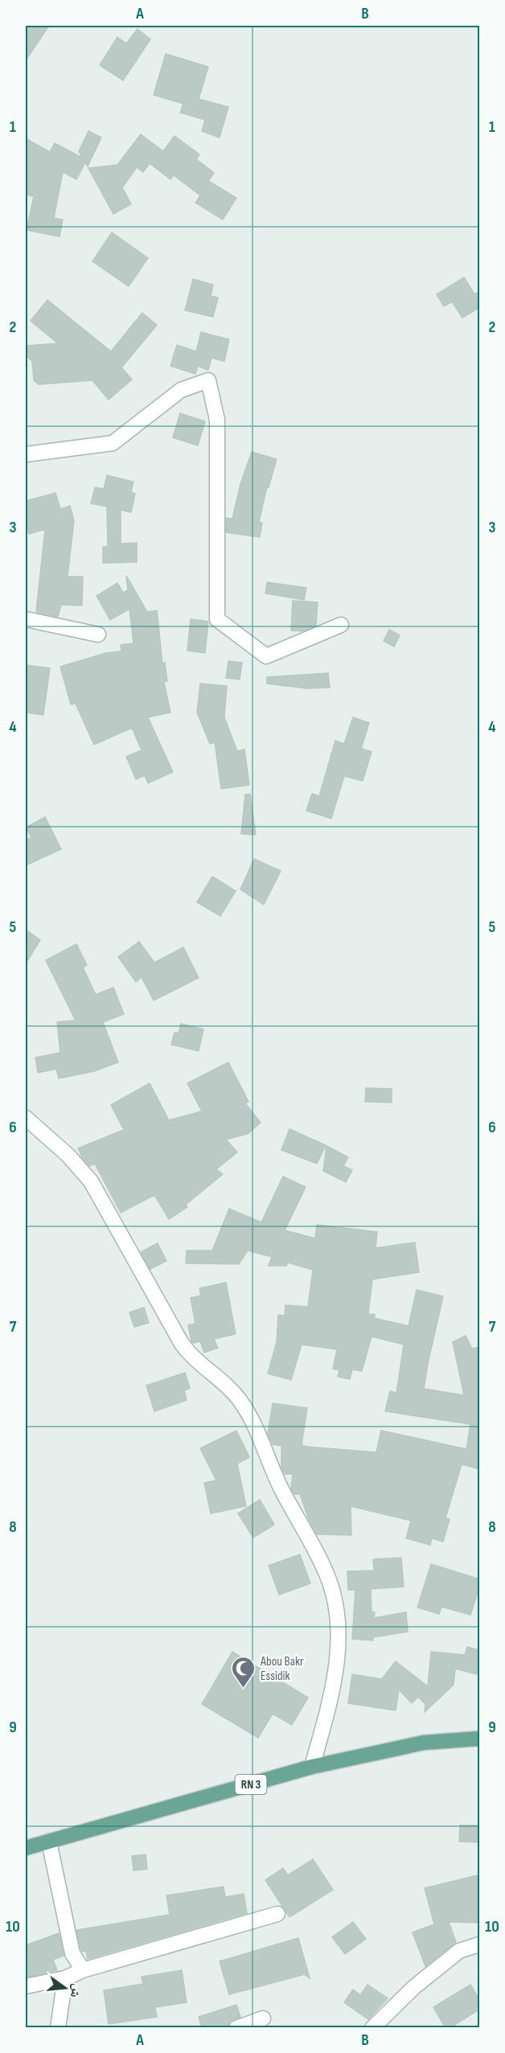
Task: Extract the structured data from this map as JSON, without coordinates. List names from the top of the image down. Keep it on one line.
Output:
{"streets":{"main road":["RN 3"]},"places":{"mosque":["Abou Bakr Essidik"]},"north":"right","grid":{"columns":["A","B"],"rows":["1","2","3","4","5","6","7","8","9","10"]}}
